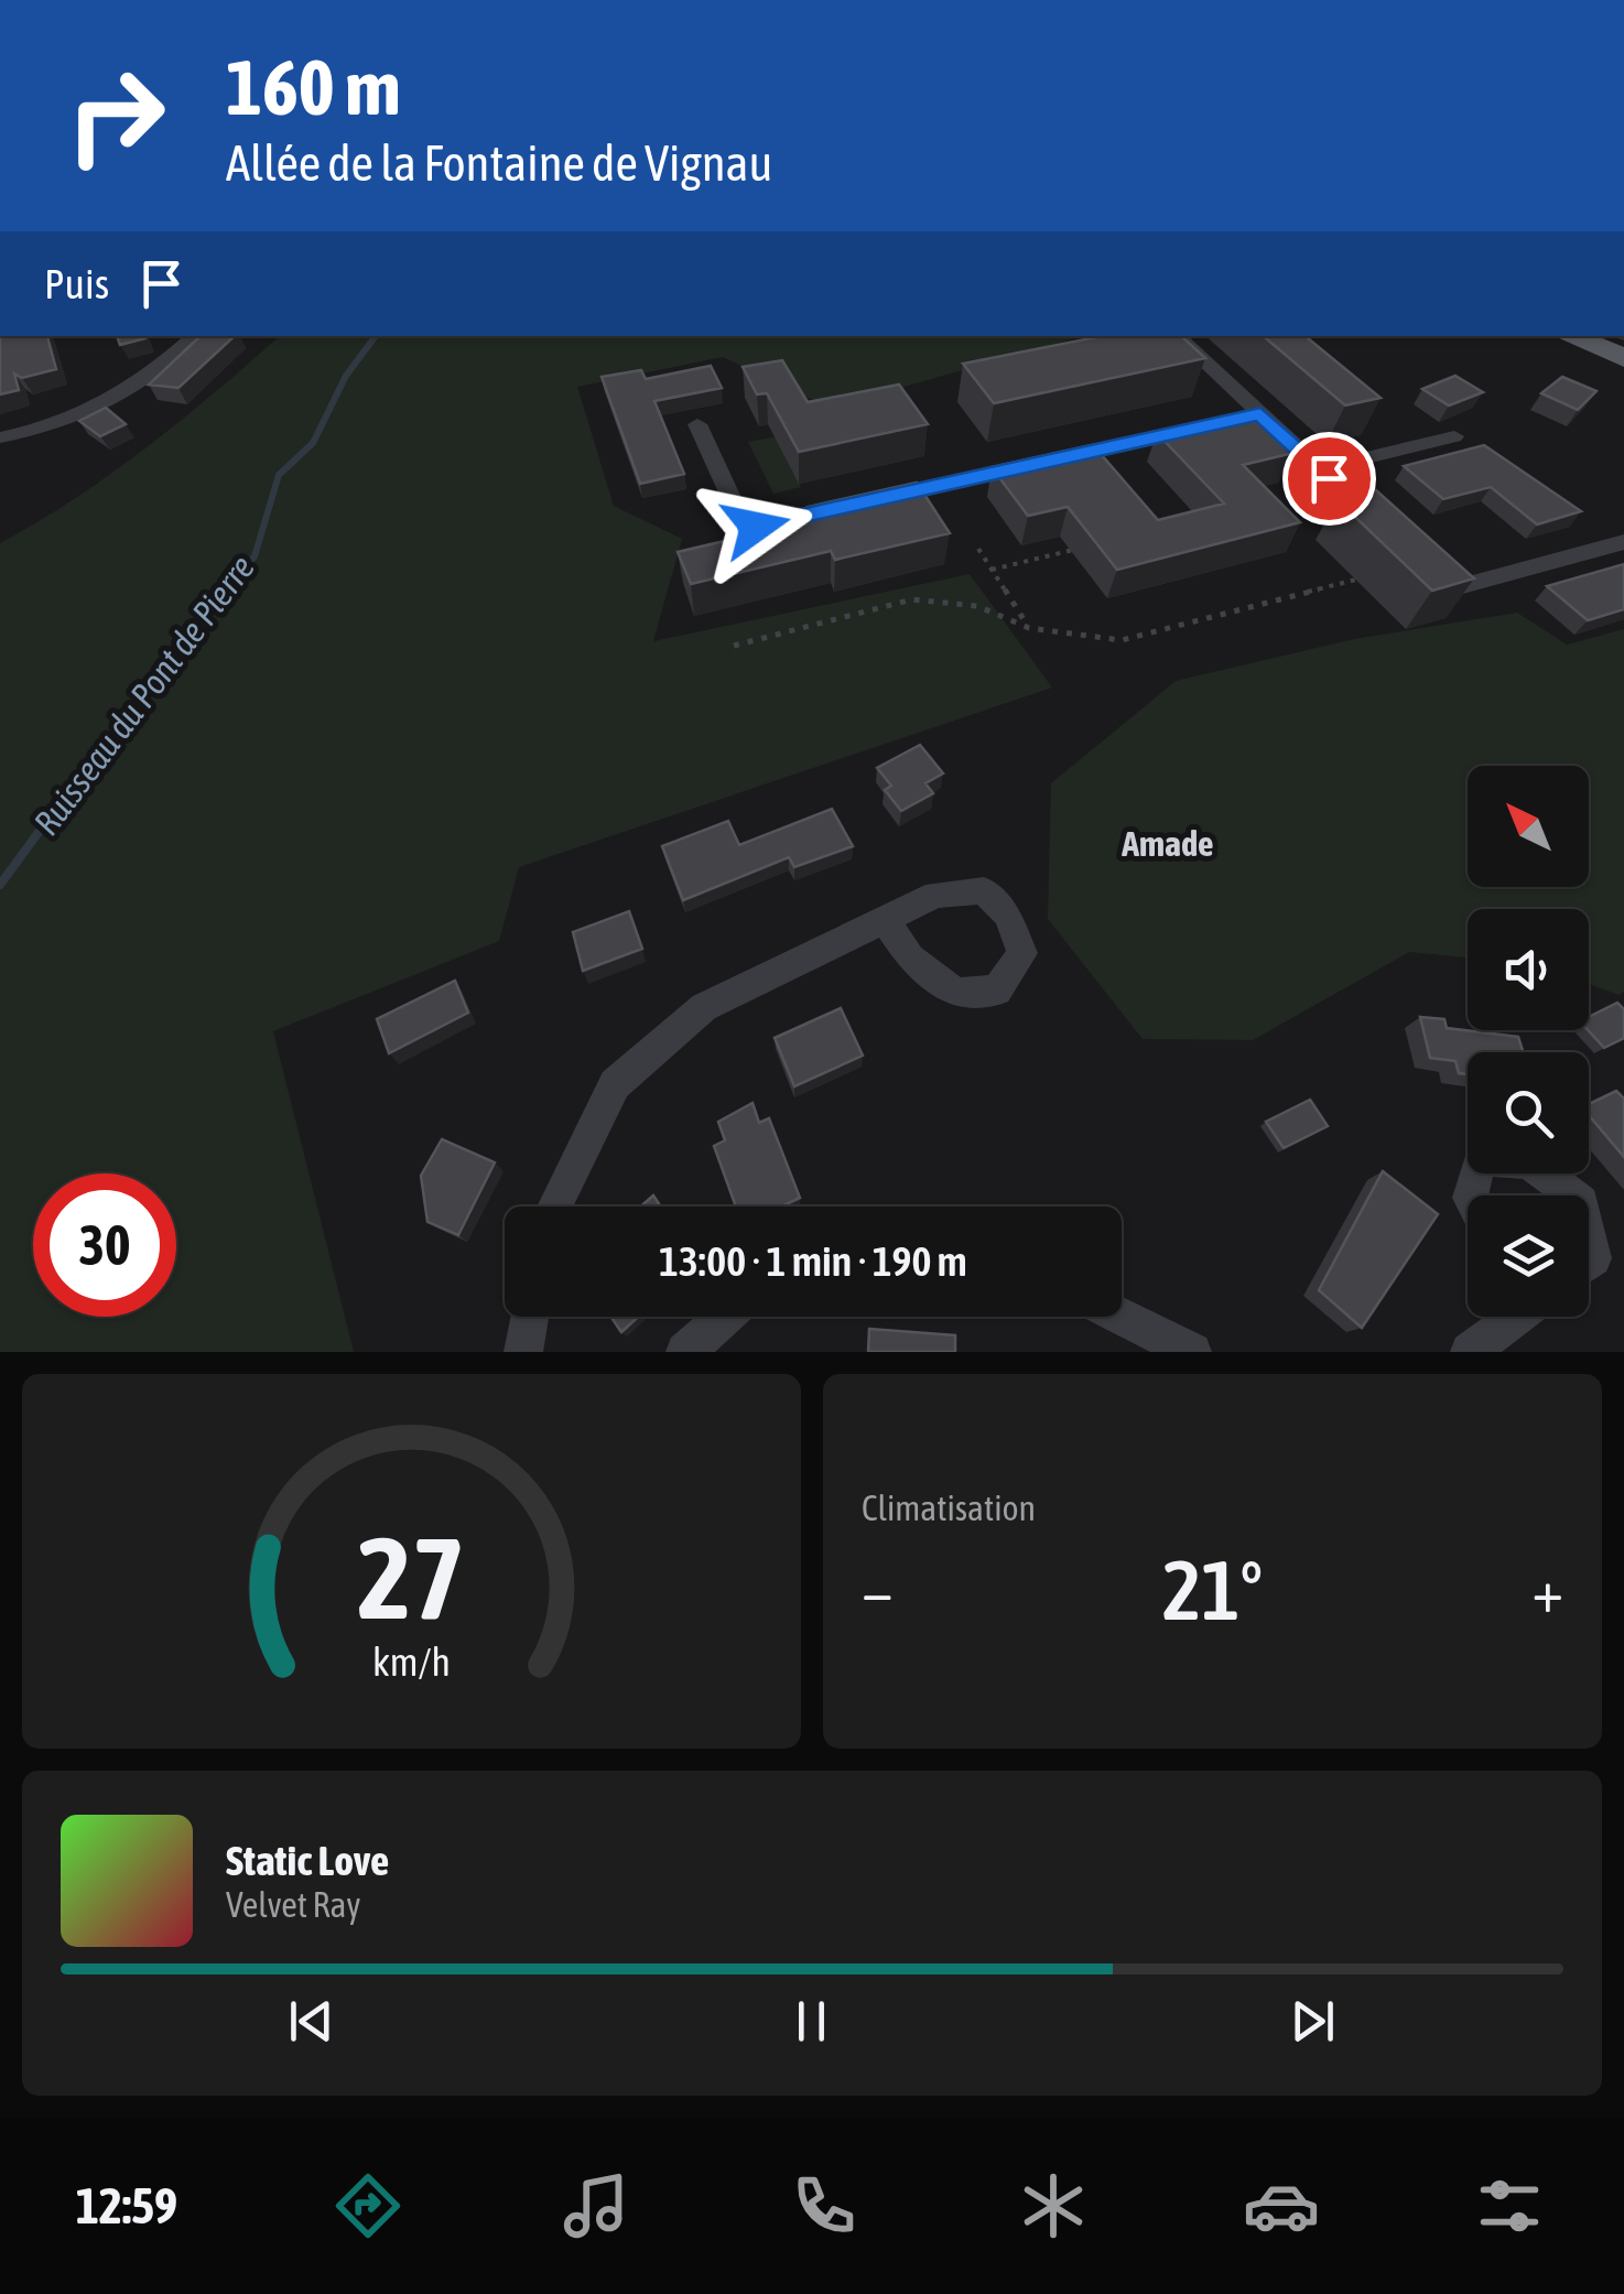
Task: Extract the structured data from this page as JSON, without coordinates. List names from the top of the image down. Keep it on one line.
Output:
{"districts":["Amade"],"water":["Ruisseau du Pont de Pierre"],"north":"top left","page":{"turn":["160 m","Allée de la Fontaine de Vignau"],"then":"Puis","limit":"30","trip":"13:00 · 1 min · 190 m","tile":"Climatisation","heat":["−","21°","+"],"song":["Static Love","Velvet Ray"],"tabs":"12:59","gauge":["27","km/h"]}}
